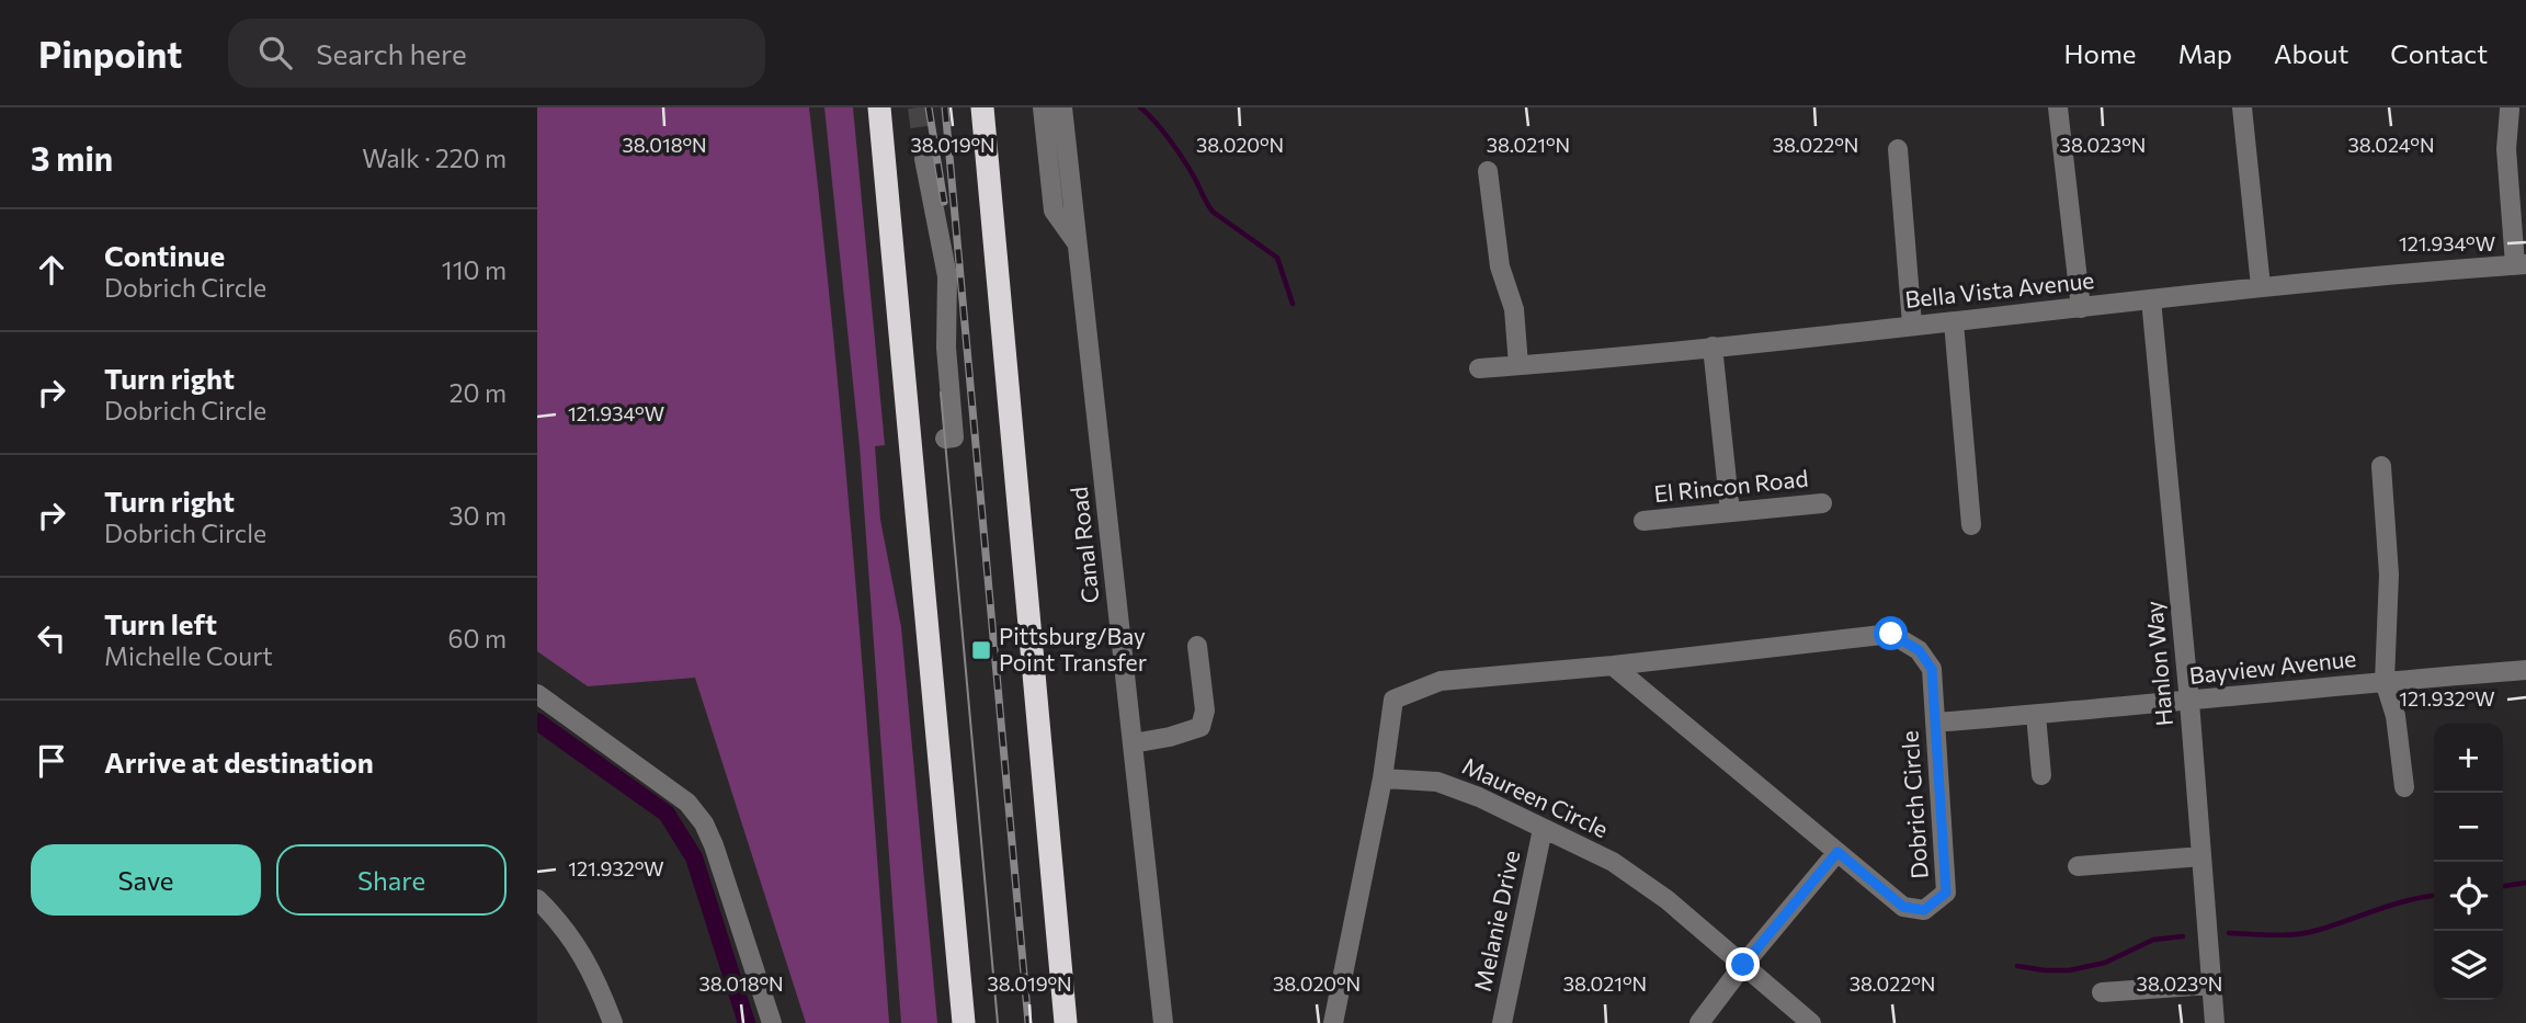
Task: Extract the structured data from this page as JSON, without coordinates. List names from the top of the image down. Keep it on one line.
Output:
{"streets":{"street":["Bella Vista Avenue","El Rincon Road","Canal Road","Hanlon Way","Bayview Avenue","Maureen Circle","Dobrich Circle","Melanie Drive"]},"crossings":[["Bella Vista Avenue","Hanlon Way"],["Hanlon Way","Bayview Avenue"],["Bayview Avenue","Dobrich Circle"],["Maureen Circle","Dobrich Circle"],["Maureen Circle","Melanie Drive"]],"places":{"transit":["Pittsburg/Bay Point Transfer"]},"page":{"header":"Pinpoint","search":"Search here","nav":["Home","Map","About","Contact"],"heading":["3 min","Walk · 220 m"],"list":[["Continue","Dobrich Circle","110 m"],["Turn right","Dobrich Circle","20 m"],["Turn right","Dobrich Circle","30 m"],["Turn left","Michelle Court","60 m"],"Arrive at destination"],"map_buttons":["+","−"],"buttons":["Save","Share"]},"coordinates":["38.018°N","38.019°N","38.020°N","38.021°N","38.022°N","38.023°N","38.024°N","121.934°W","121.932°W"]}
